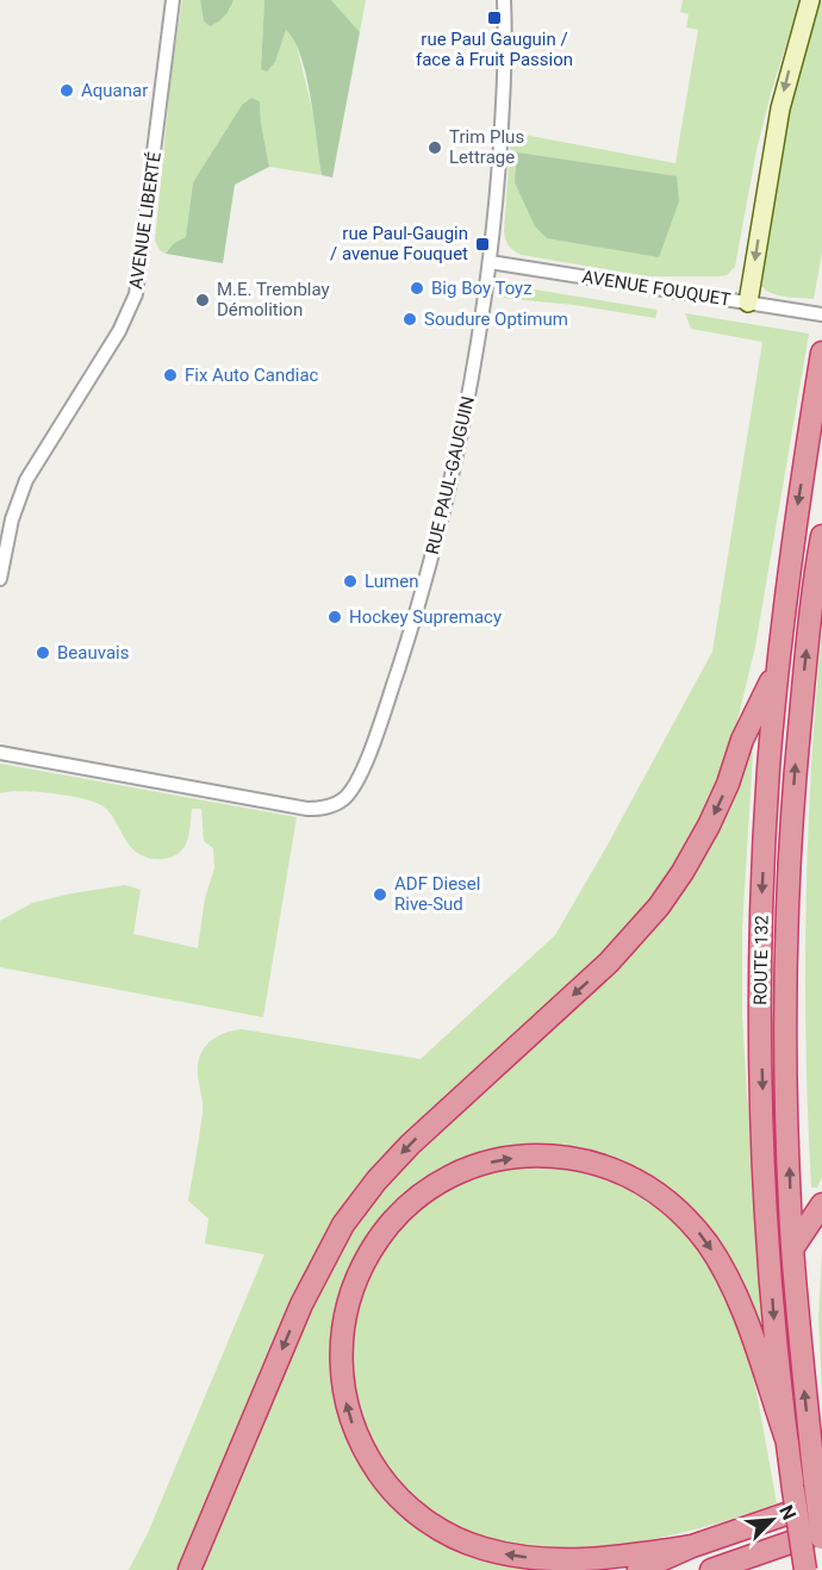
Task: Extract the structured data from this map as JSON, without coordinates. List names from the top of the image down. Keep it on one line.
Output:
{"streets":{"highway":["ROUTE 132"],"street":["AVENUE LIBERTÉ","AVENUE FOUQUET","RUE PAUL-GAUGUIN"]},"crossings":[["AVENUE FOUQUET","RUE PAUL-GAUGUIN"]],"places":{"transit":["rue Paul Gauguin / face à Fruit Passion","rue Paul-Gaugin / avenue Fouquet"],"other":["Aquanar","Trim Plus Lettrage","Big Boy Toyz","M.E. Tremblay Démolition","Soudure Optimum","Fix Auto Candiac","Lumen","Hockey Supremacy","Beauvais","ADF Diesel Rive-Sud"]},"north":"top right"}
